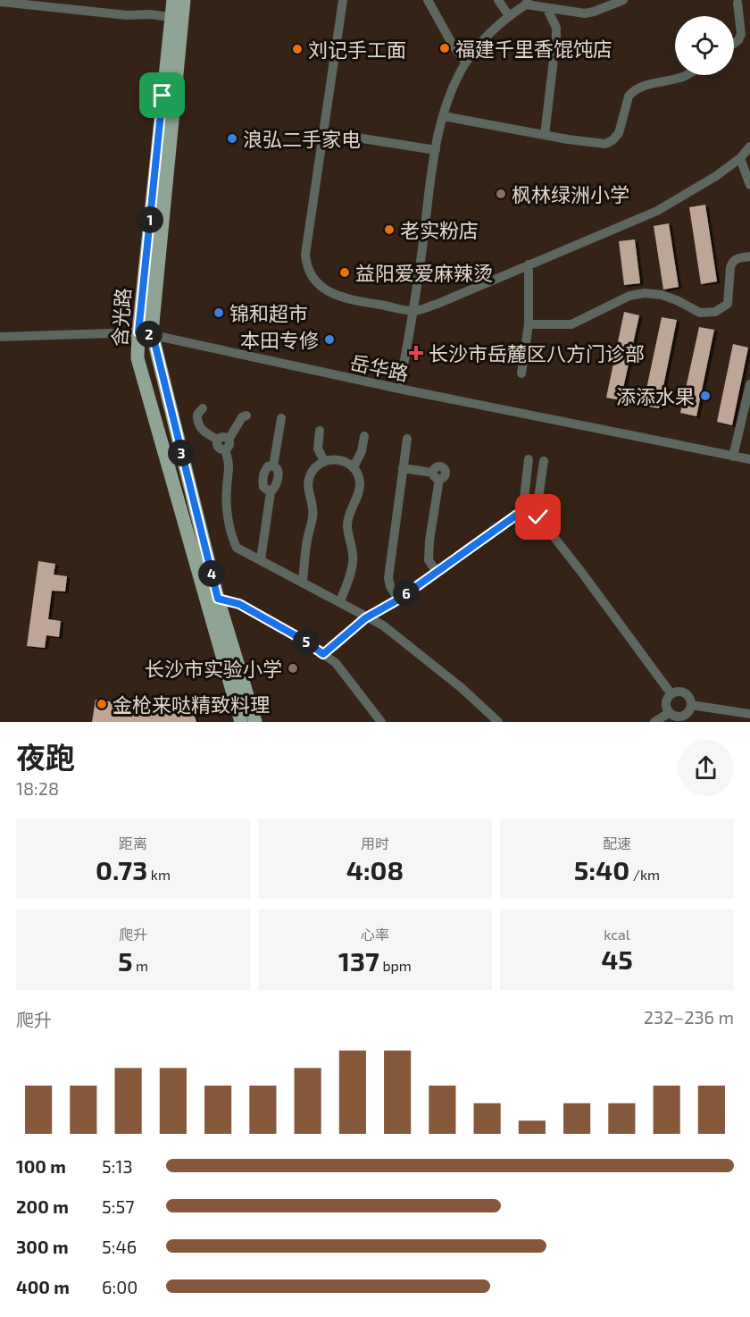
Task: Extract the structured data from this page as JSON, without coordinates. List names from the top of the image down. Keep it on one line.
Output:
{"streets":{"main road":["含光路"],"street":["岳华路"]},"crossings":[["含光路","岳华路"]],"places":{"other":["福建千里香馄饨店","刘记手工面","浪弘二手家电","枫林绿洲小学","老实粉店","益阳爱爱麻辣烫","锦和超市","本田专修","添添水果","长沙市实验小学","金枪来哒精致料理"],"health":["长沙市岳麓区八方门诊部"]},"page":{"pins":["1","2","3","4","6","5"],"heading":["夜跑","18:28"],"stats":[["距离","0.73 km"],["用时","4:08"],["配速","5:40 /km"],["爬升","5 m"],["心率","137 bpm"],["kcal","45"]],"chart":["爬升","232–236 m"],"list":[{"name":"100 m","note":"5:13"},{"name":"200 m","note":"5:57"},{"name":"300 m","note":"5:46"},{"name":"400 m","note":"6:00"}]}}
